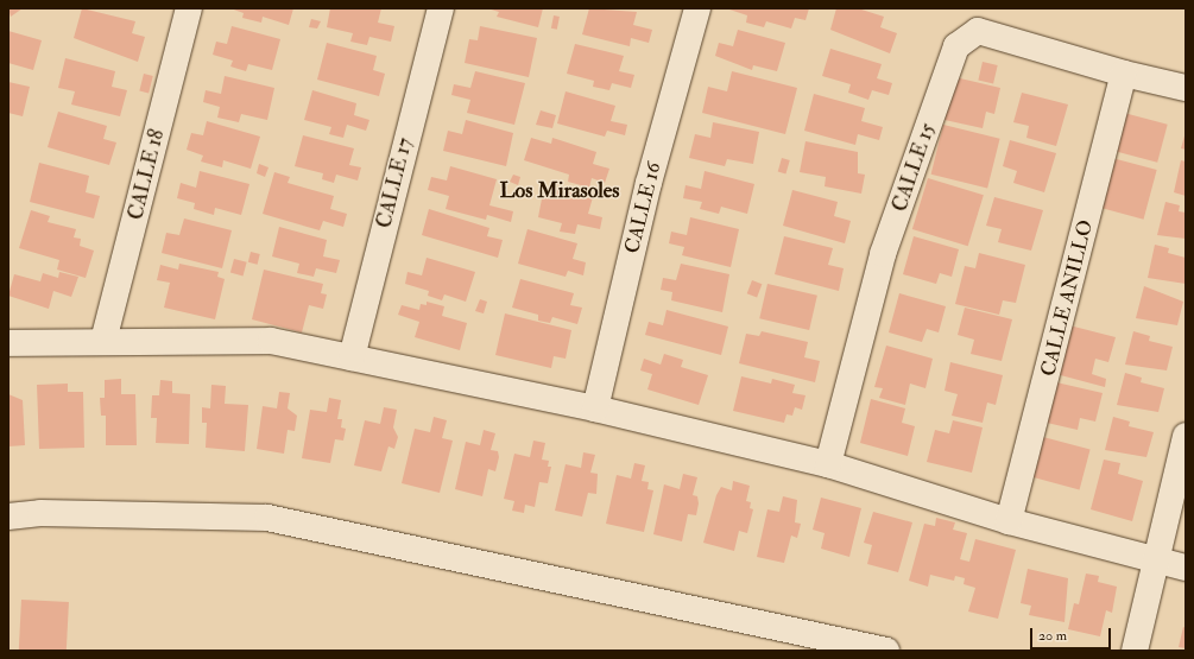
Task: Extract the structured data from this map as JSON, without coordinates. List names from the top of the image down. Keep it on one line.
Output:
{"streets":{"street":["CALLE 15","CALLE 18","CALLE 17","CALLE 16","CALLE ANILLO"]},"crossings":[["CALLE 15","CALLE ANILLO"]],"districts":["Los Mirasoles"],"scale_bar":"20 m"}
